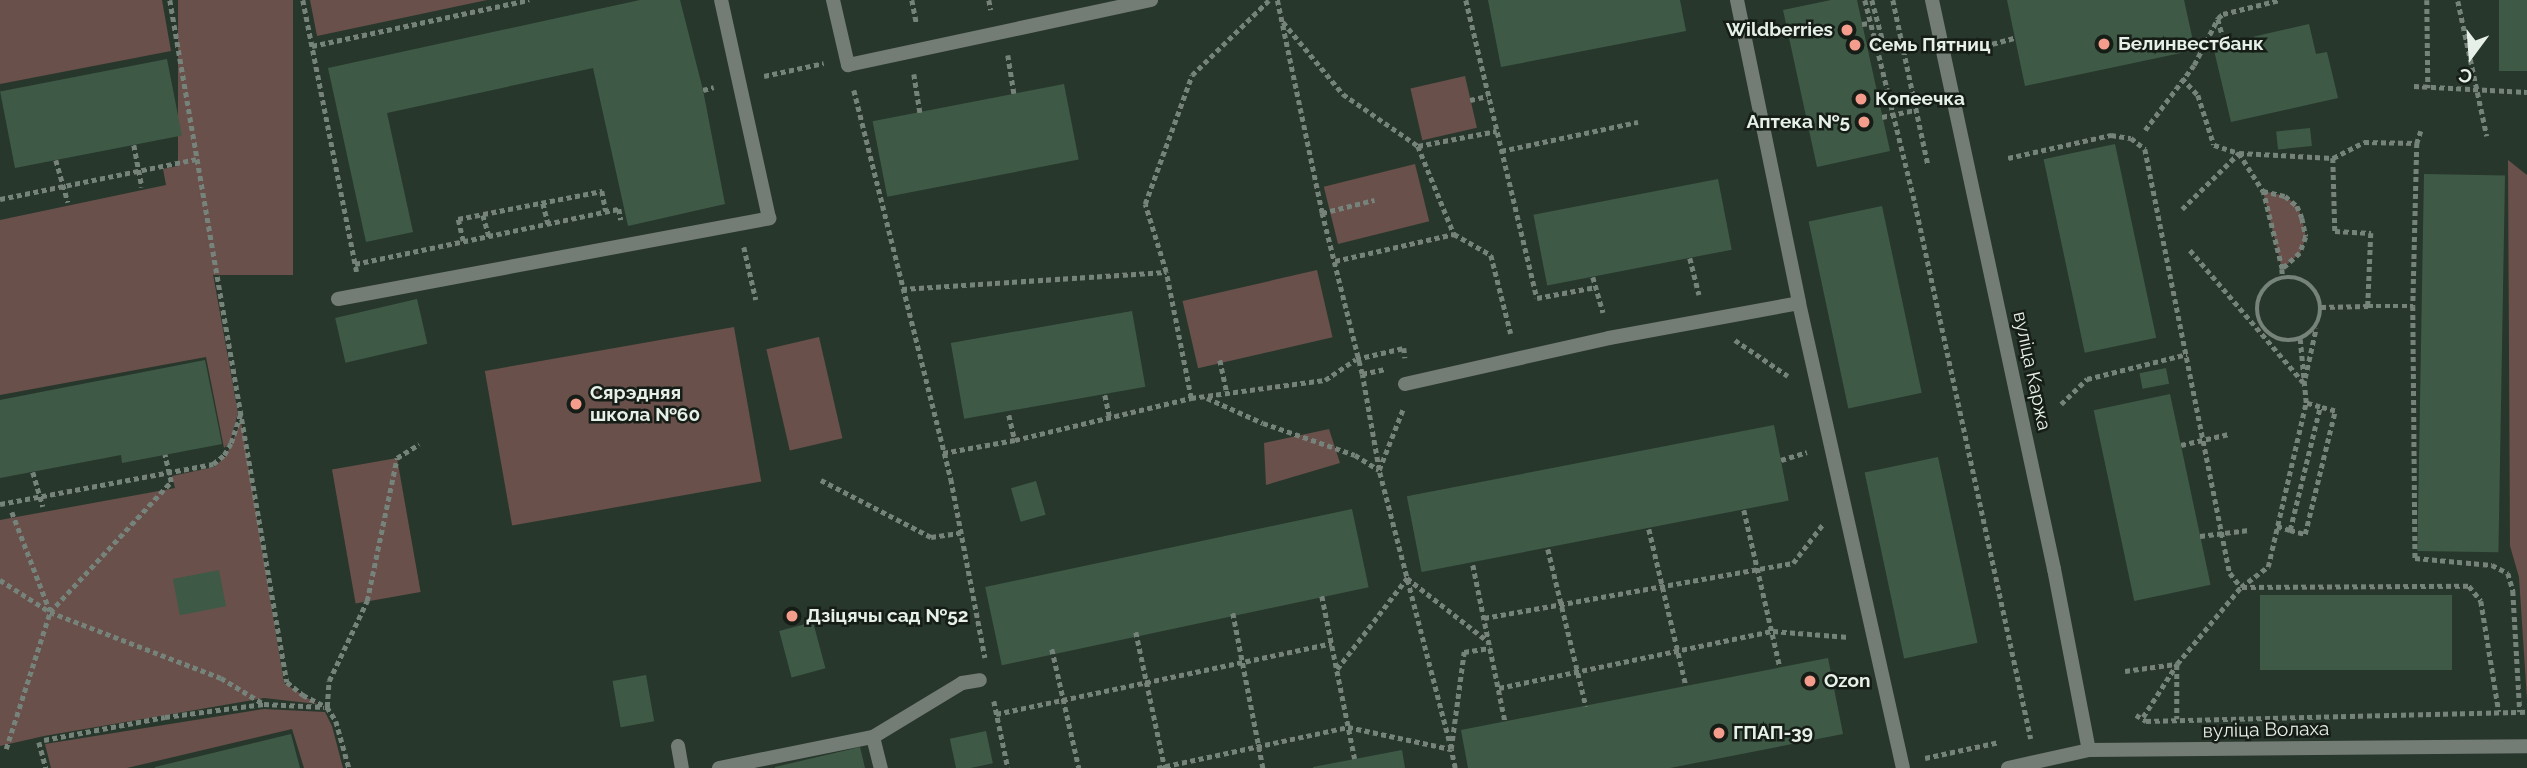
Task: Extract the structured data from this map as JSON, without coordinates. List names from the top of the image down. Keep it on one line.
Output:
{"streets":{"street":["вуліца Каржа","вуліца Волаха"]},"crossings":[["вуліца Каржа","вуліца Волаха"]],"places":["Wildberries","Белинвестбанк","Семь Пятниц","Копеечка","Аптека №5","Сярэдняя школа №60","Дзіцячы сад №52","Ozon","ГПАП-39"],"north":"bottom"}
